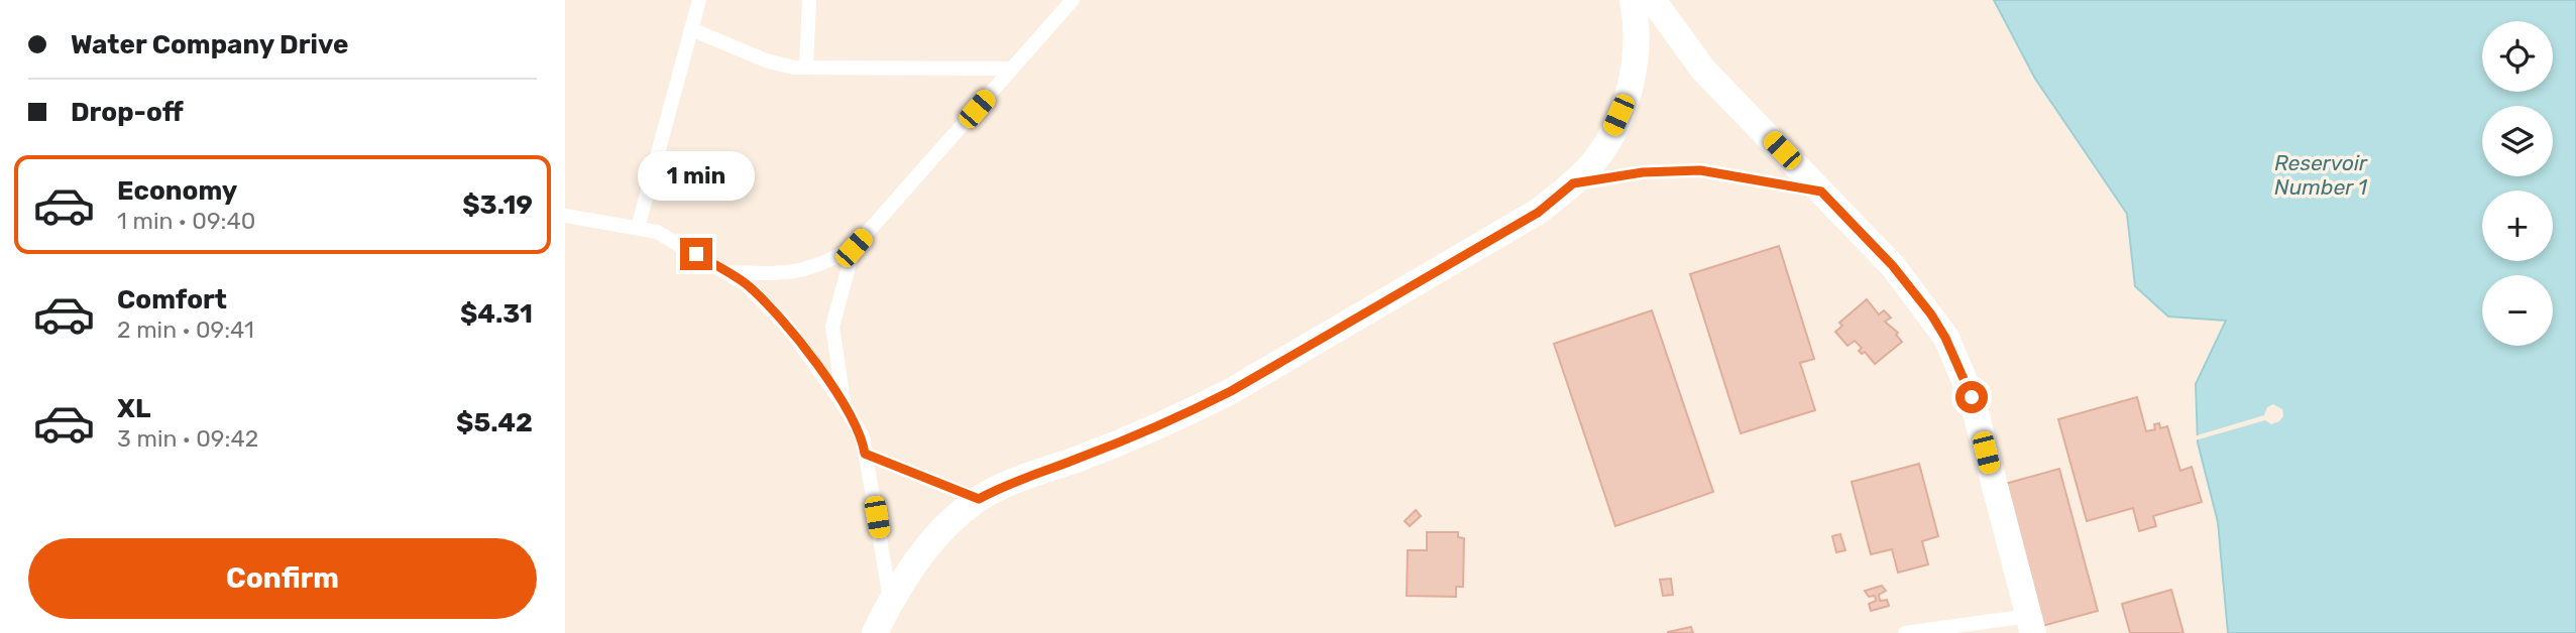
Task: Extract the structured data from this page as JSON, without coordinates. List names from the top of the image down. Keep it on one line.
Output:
{"water":["Reservoir Number 1"],"page":{"banner":["Water Company Drive","Drop-off"],"map_buttons":["+","−"],"bubble":"1 min","list":[{"name":"Economy","note":"1 min · 09:40","value":"$3.19"},{"name":"Comfort","note":"2 min · 09:41","value":"$4.31"},{"name":"XL","note":"3 min · 09:42","value":"$5.42"}],"buttons":"Confirm"}}
